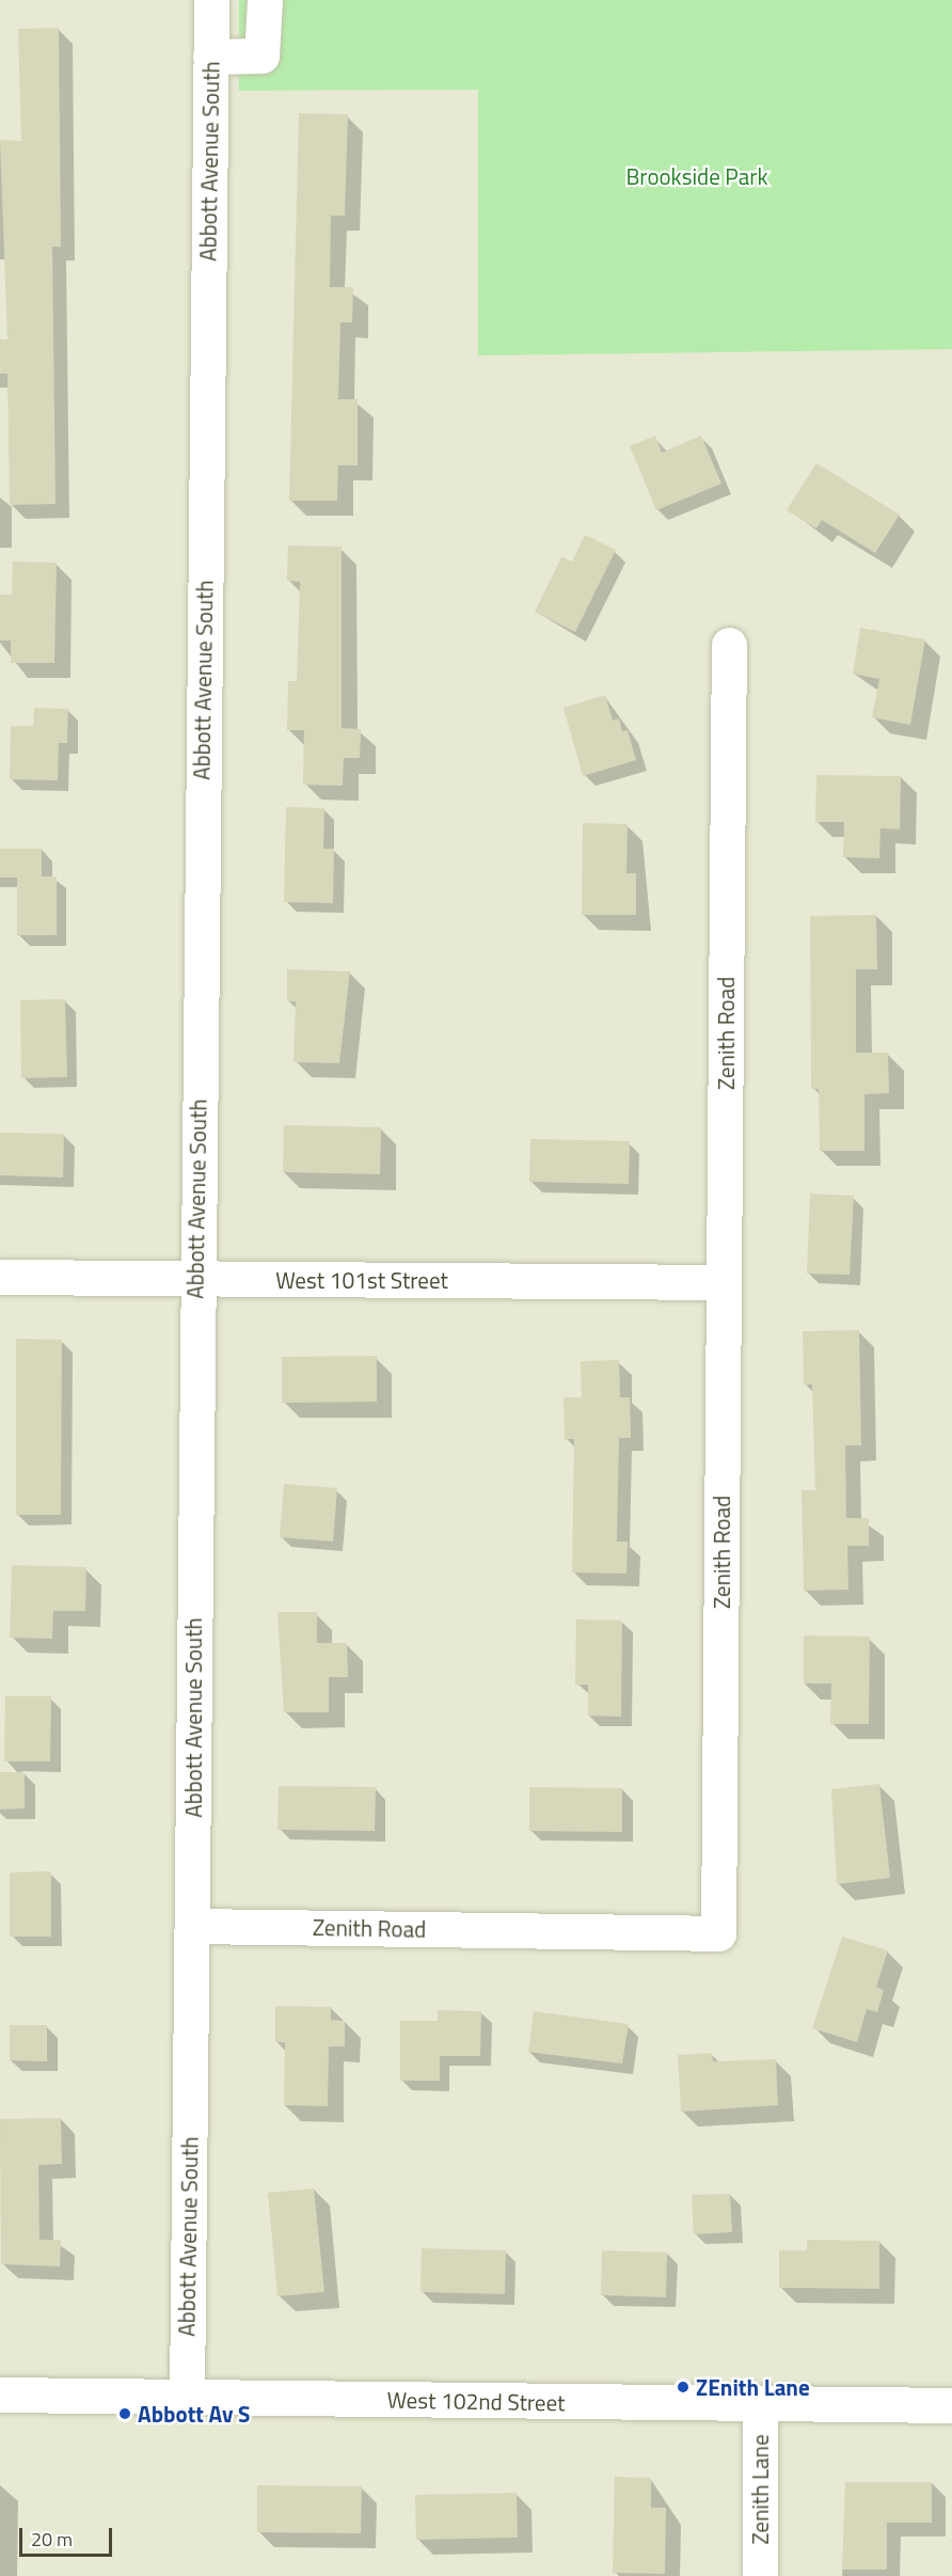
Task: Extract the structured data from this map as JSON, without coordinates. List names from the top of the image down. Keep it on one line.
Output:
{"streets":{"street":["Abbott Avenue South","Zenith Road","West 101st Street","West 102nd Street","Zenith Lane"]},"crossings":[["Abbott Avenue South","Zenith Road"],["Abbott Avenue South","West 101st Street"],["Abbott Avenue South","West 102nd Street"],["Zenith Road","West 101st Street"],["West 102nd Street","Zenith Lane"]],"parks":["Brookside Park"],"places":["ZEnith Lane","Abbott Av S"],"scale_bar":"20 m"}
